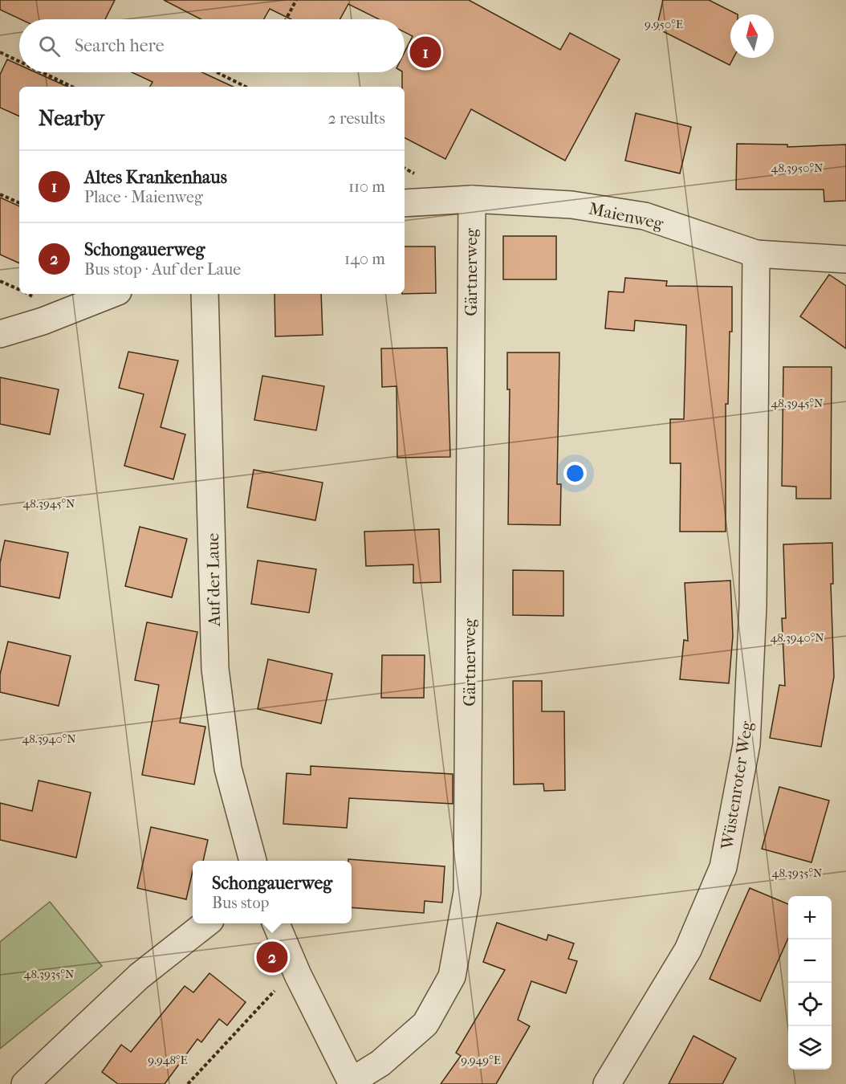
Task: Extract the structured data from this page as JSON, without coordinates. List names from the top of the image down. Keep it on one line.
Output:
{"streets":{"street":["Maienweg","Gärtnerweg","Auf der Laue","Wüstenroter Weg"]},"crossings":[["Maienweg","Gärtnerweg"],["Maienweg","Wüstenroter Weg"]],"north":"top","page":{"search":"Search here","pins":["1","2"],"heading":["Nearby","2 results"],"list":[{"mark":"1","name":"Altes Krankenhaus","note":"Place · Maienweg","value":"110 m"},{"mark":"2","name":"Schongauerweg","note":"Bus stop · Auf der Laue","value":"140 m"}],"popup":["Schongauerweg","Bus stop"],"map_buttons":["+","−"]},"coordinates":["9.950°E","48.3950°N","48.3945°N","48.3940°N","48.3935°N","9.948°E","9.949°E"]}
